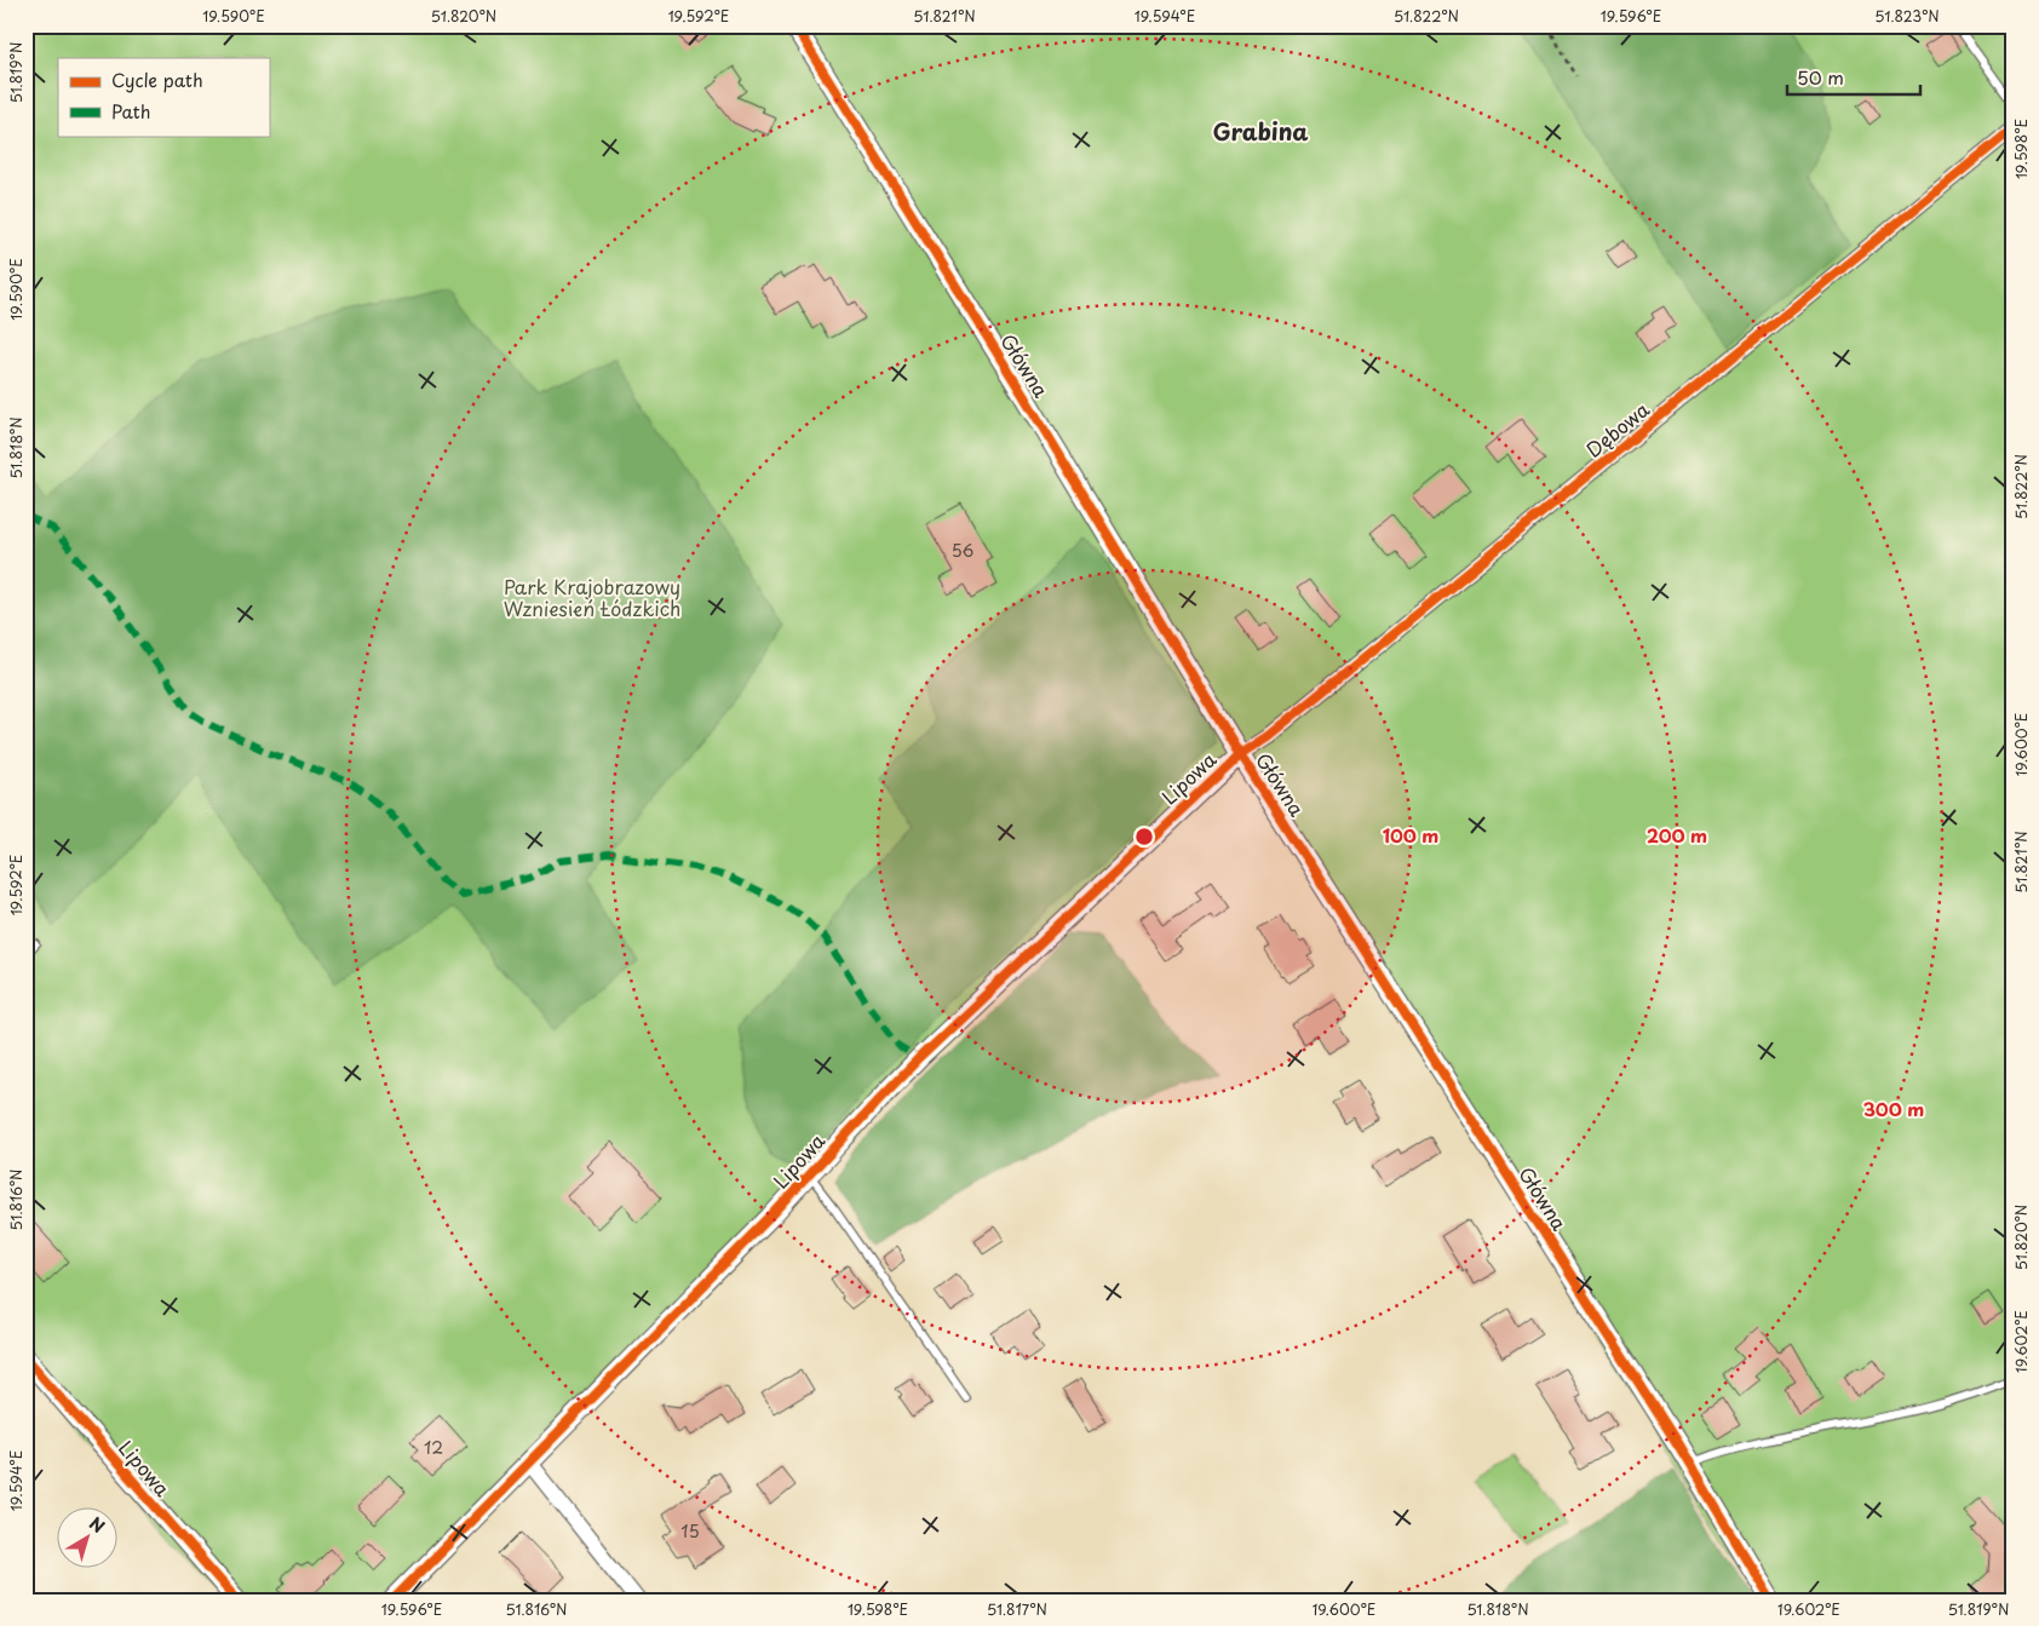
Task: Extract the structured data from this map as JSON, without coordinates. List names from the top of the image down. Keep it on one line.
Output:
{"streets":{"street":["Główna","Dębowa","Lipowa"]},"crossings":[["Główna","Dębowa"],["Główna","Lipowa"],["Dębowa","Lipowa"]],"districts":["Grabina"],"parks":["Park Krajobrazowy Wzniesień Łódzkich"],"house_numbers":["56","12","15"],"legend":["Cycle path","Path"],"scale_bar":"50 m","north":"top right","coordinates":["19.590°E","51.820°N","19.592°E","51.821°N","19.594°E","51.822°N","19.596°E","51.823°N","51.819°N","19.598°E","51.818°N","19.600°E","51.816°N","19.602°E","51.817°N"],"rings":["100 m","200 m","300 m"]}
